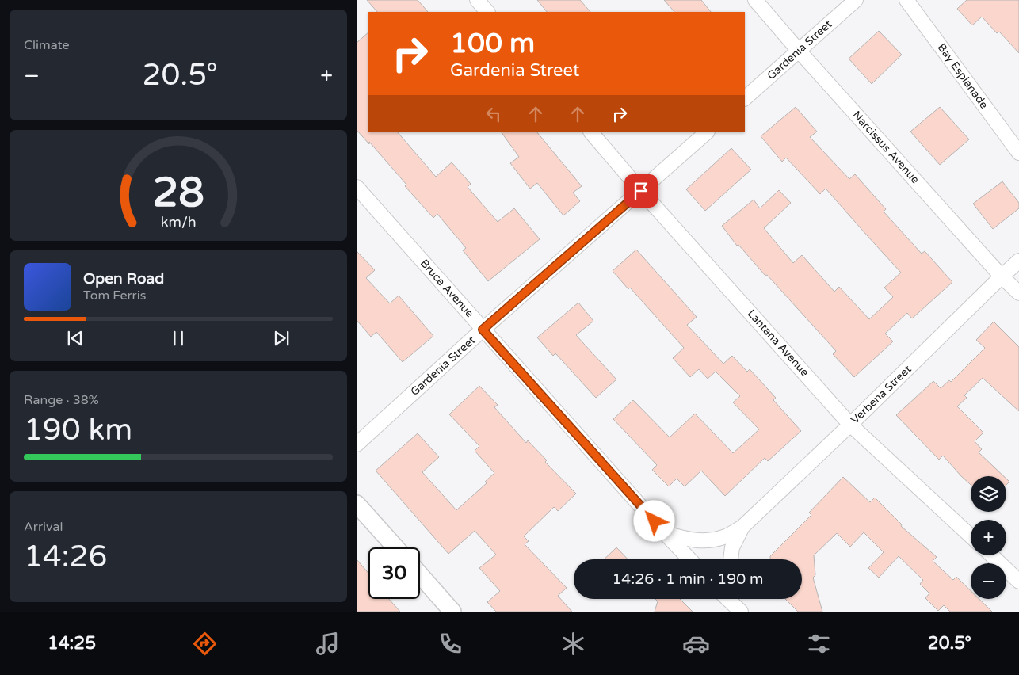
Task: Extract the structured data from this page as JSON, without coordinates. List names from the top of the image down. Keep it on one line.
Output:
{"streets":{"street":["Gardenia Street","Bay Esplanade","Narcissus Avenue","Bruce Avenue","Lantana Avenue","Verbena Street"]},"crossings":[["Gardenia Street","Narcissus Avenue"],["Gardenia Street","Bruce Avenue"],["Gardenia Street","Lantana Avenue"],["Narcissus Avenue","Verbena Street"],["Bruce Avenue","Verbena Street"],["Lantana Avenue","Verbena Street"]],"page":{"tile":["Climate",["Range · 38%","190 km"],["Arrival","14:26"]],"turn":["100 m","Gardenia Street"],"heat":["−","20.5°","+"],"song":["Open Road","Tom Ferris"],"map_buttons":["+","−"],"limit":"30","trip":"14:26 · 1 min · 190 m","tabs":["14:25","20.5°"],"gauge":["28","km/h"]}}
